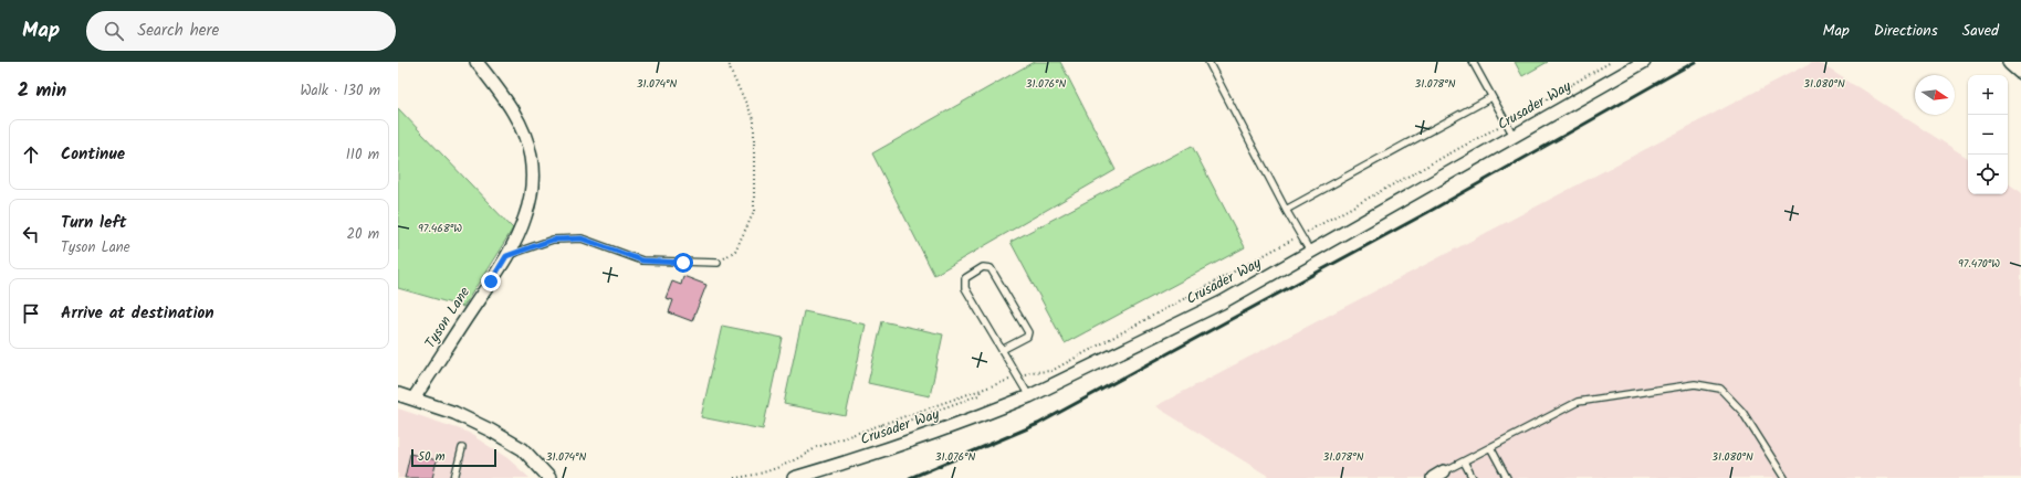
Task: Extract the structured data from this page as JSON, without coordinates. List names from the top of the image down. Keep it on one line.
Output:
{"streets":{"street":["Crusader Way","Tyson Lane"]},"scale_bar":"50 m","north":"right","page":{"header":"Map","search":"Search here","nav":["Map","Directions","Saved"],"heading":["2 min","Walk · 130 m"],"map_buttons":["+","−"],"list":[["Continue","110 m"],["Turn left","Tyson Lane","20 m"],"Arrive at destination"],"scale":"50 m"},"coordinates":["31.074°N","31.076°N","31.078°N","31.080°N","97.468°W","97.470°W"]}
